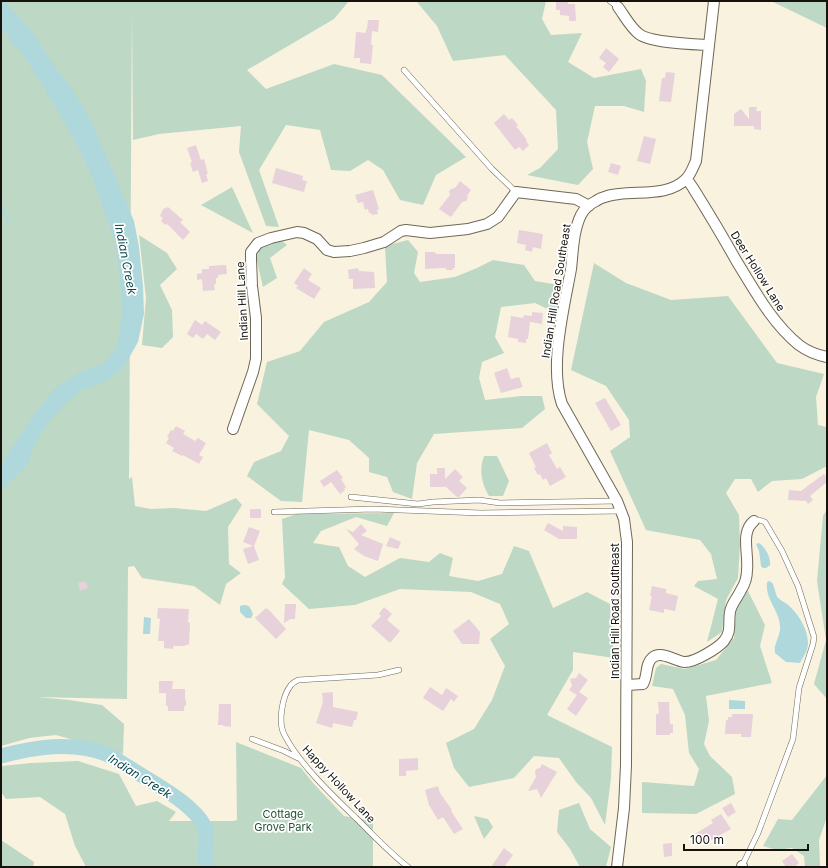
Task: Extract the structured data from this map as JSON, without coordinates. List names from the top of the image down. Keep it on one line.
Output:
{"streets":{"street":["Deer Hollow Lane","Indian Hill Road Southeast","Indian Hill Lane"],"lane":["Happy Hollow Lane"]},"water":["Indian Creek"],"parks":["Cottage Grove Park"],"scale_bar":"100 m"}
